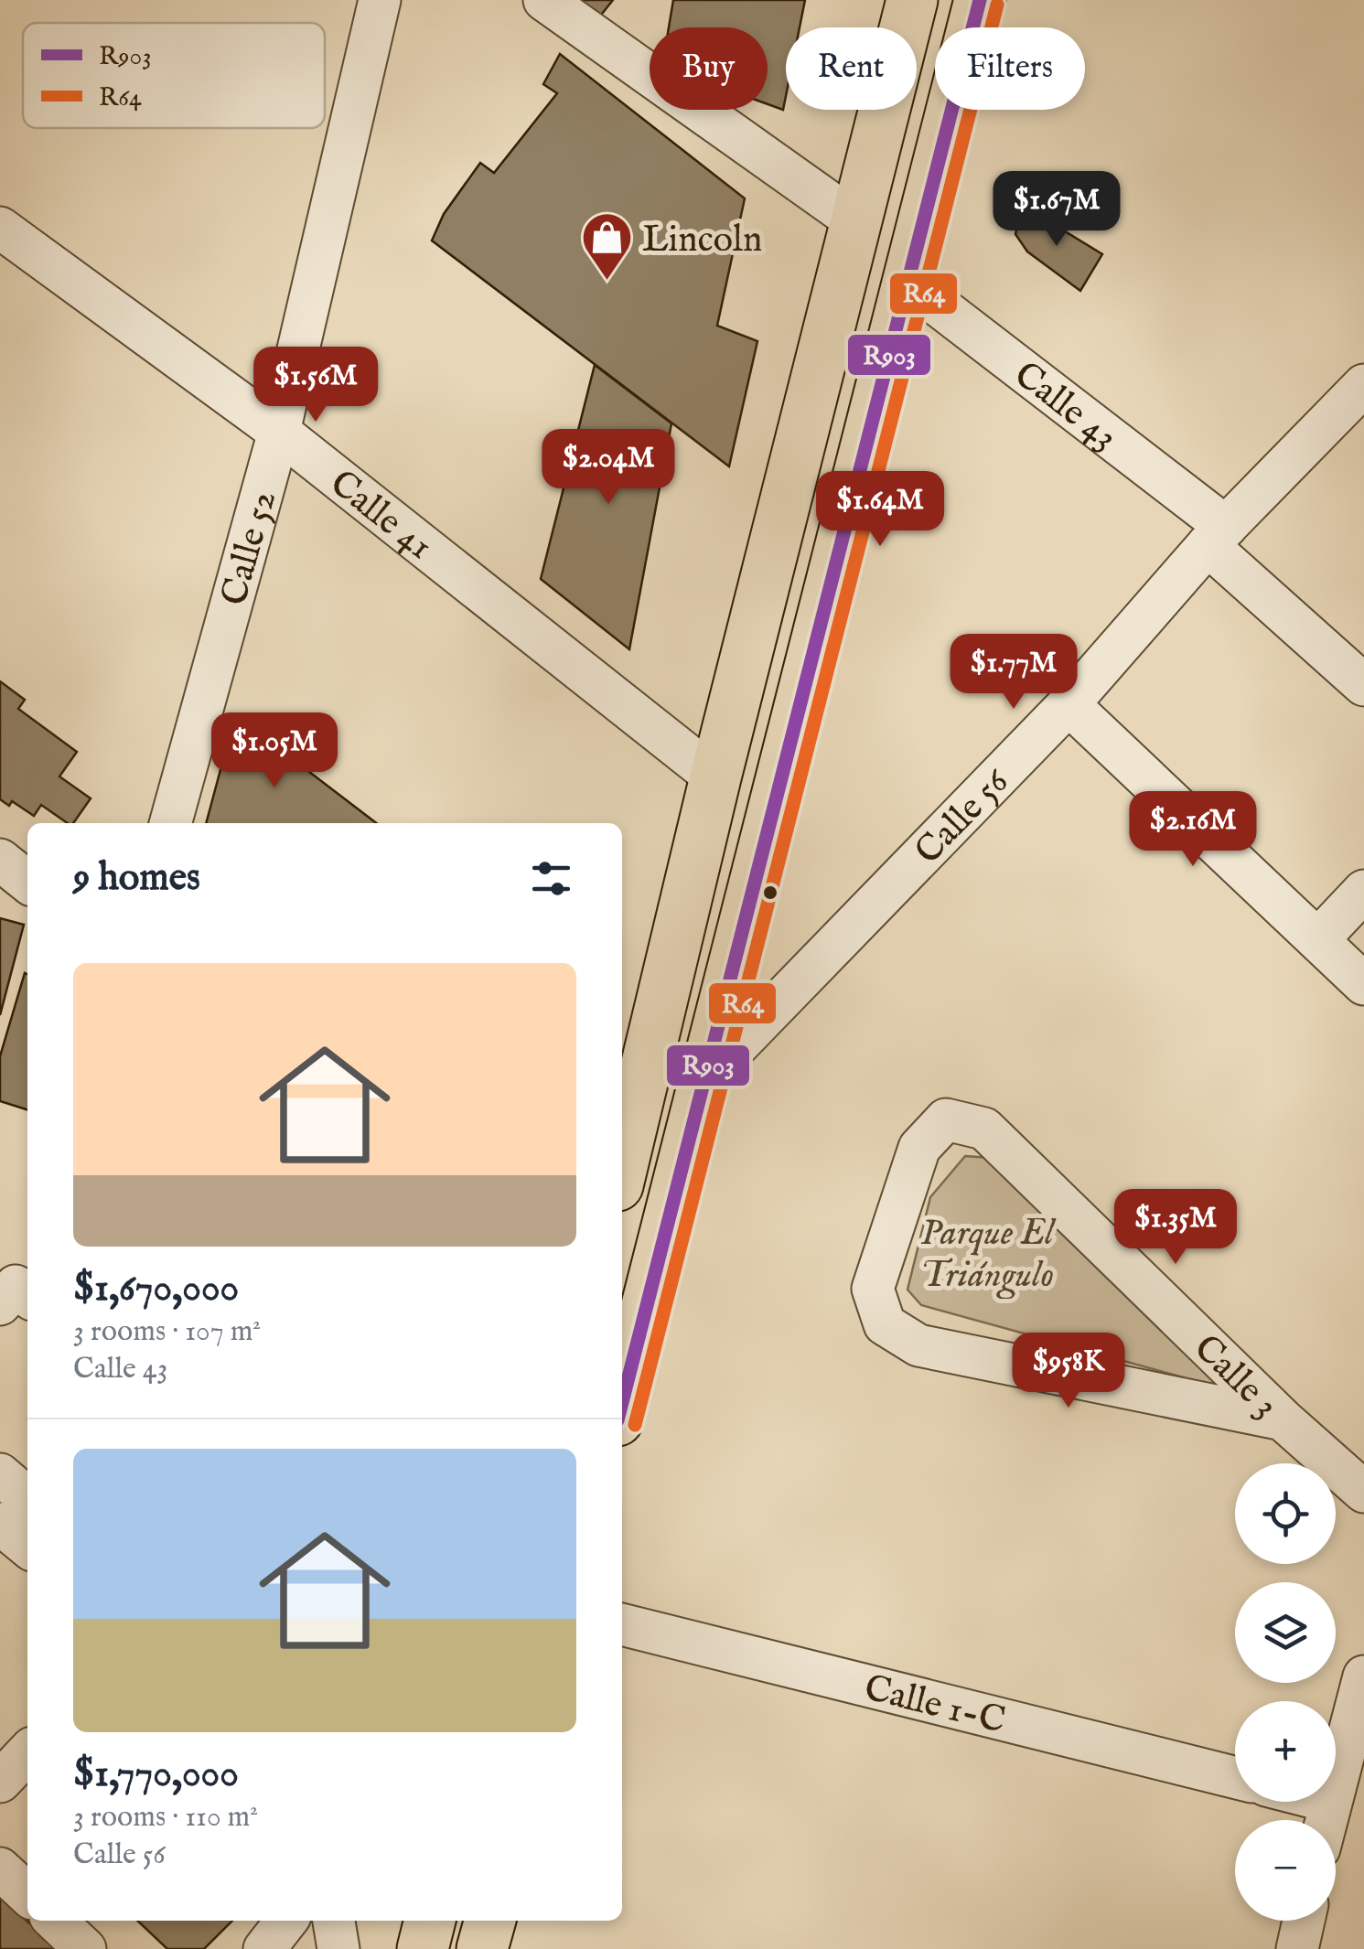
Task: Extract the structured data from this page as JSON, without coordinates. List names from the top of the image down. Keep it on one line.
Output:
{"streets":{"street":["Calle 43","Calle 41","Calle 52","Calle 56","Calle 3","Calle 1-C"]},"crossings":[["Calle 43","Calle 56"],["Calle 41","Calle 52"]],"parks":["Parque El Triángulo"],"places":{"shop":["Lincoln"]},"lines":["transit line R903","transit line R64"],"legend":["R903","R64"],"page":{"chip":["Buy","Rent","Filters"],"price":["$1.67M","$1.56M","$2.04M","$1.64M","$1.77M","$1.05M","$2.16M","$1.35M","$958K"],"heading":"9 homes","list":[{"name":"$1,670,000","note":"3 rooms · 107 m² · Calle 43"},{"name":"$1,770,000","note":"3 rooms · 110 m² · Calle 56"}],"map_buttons":["+","−"]}}
